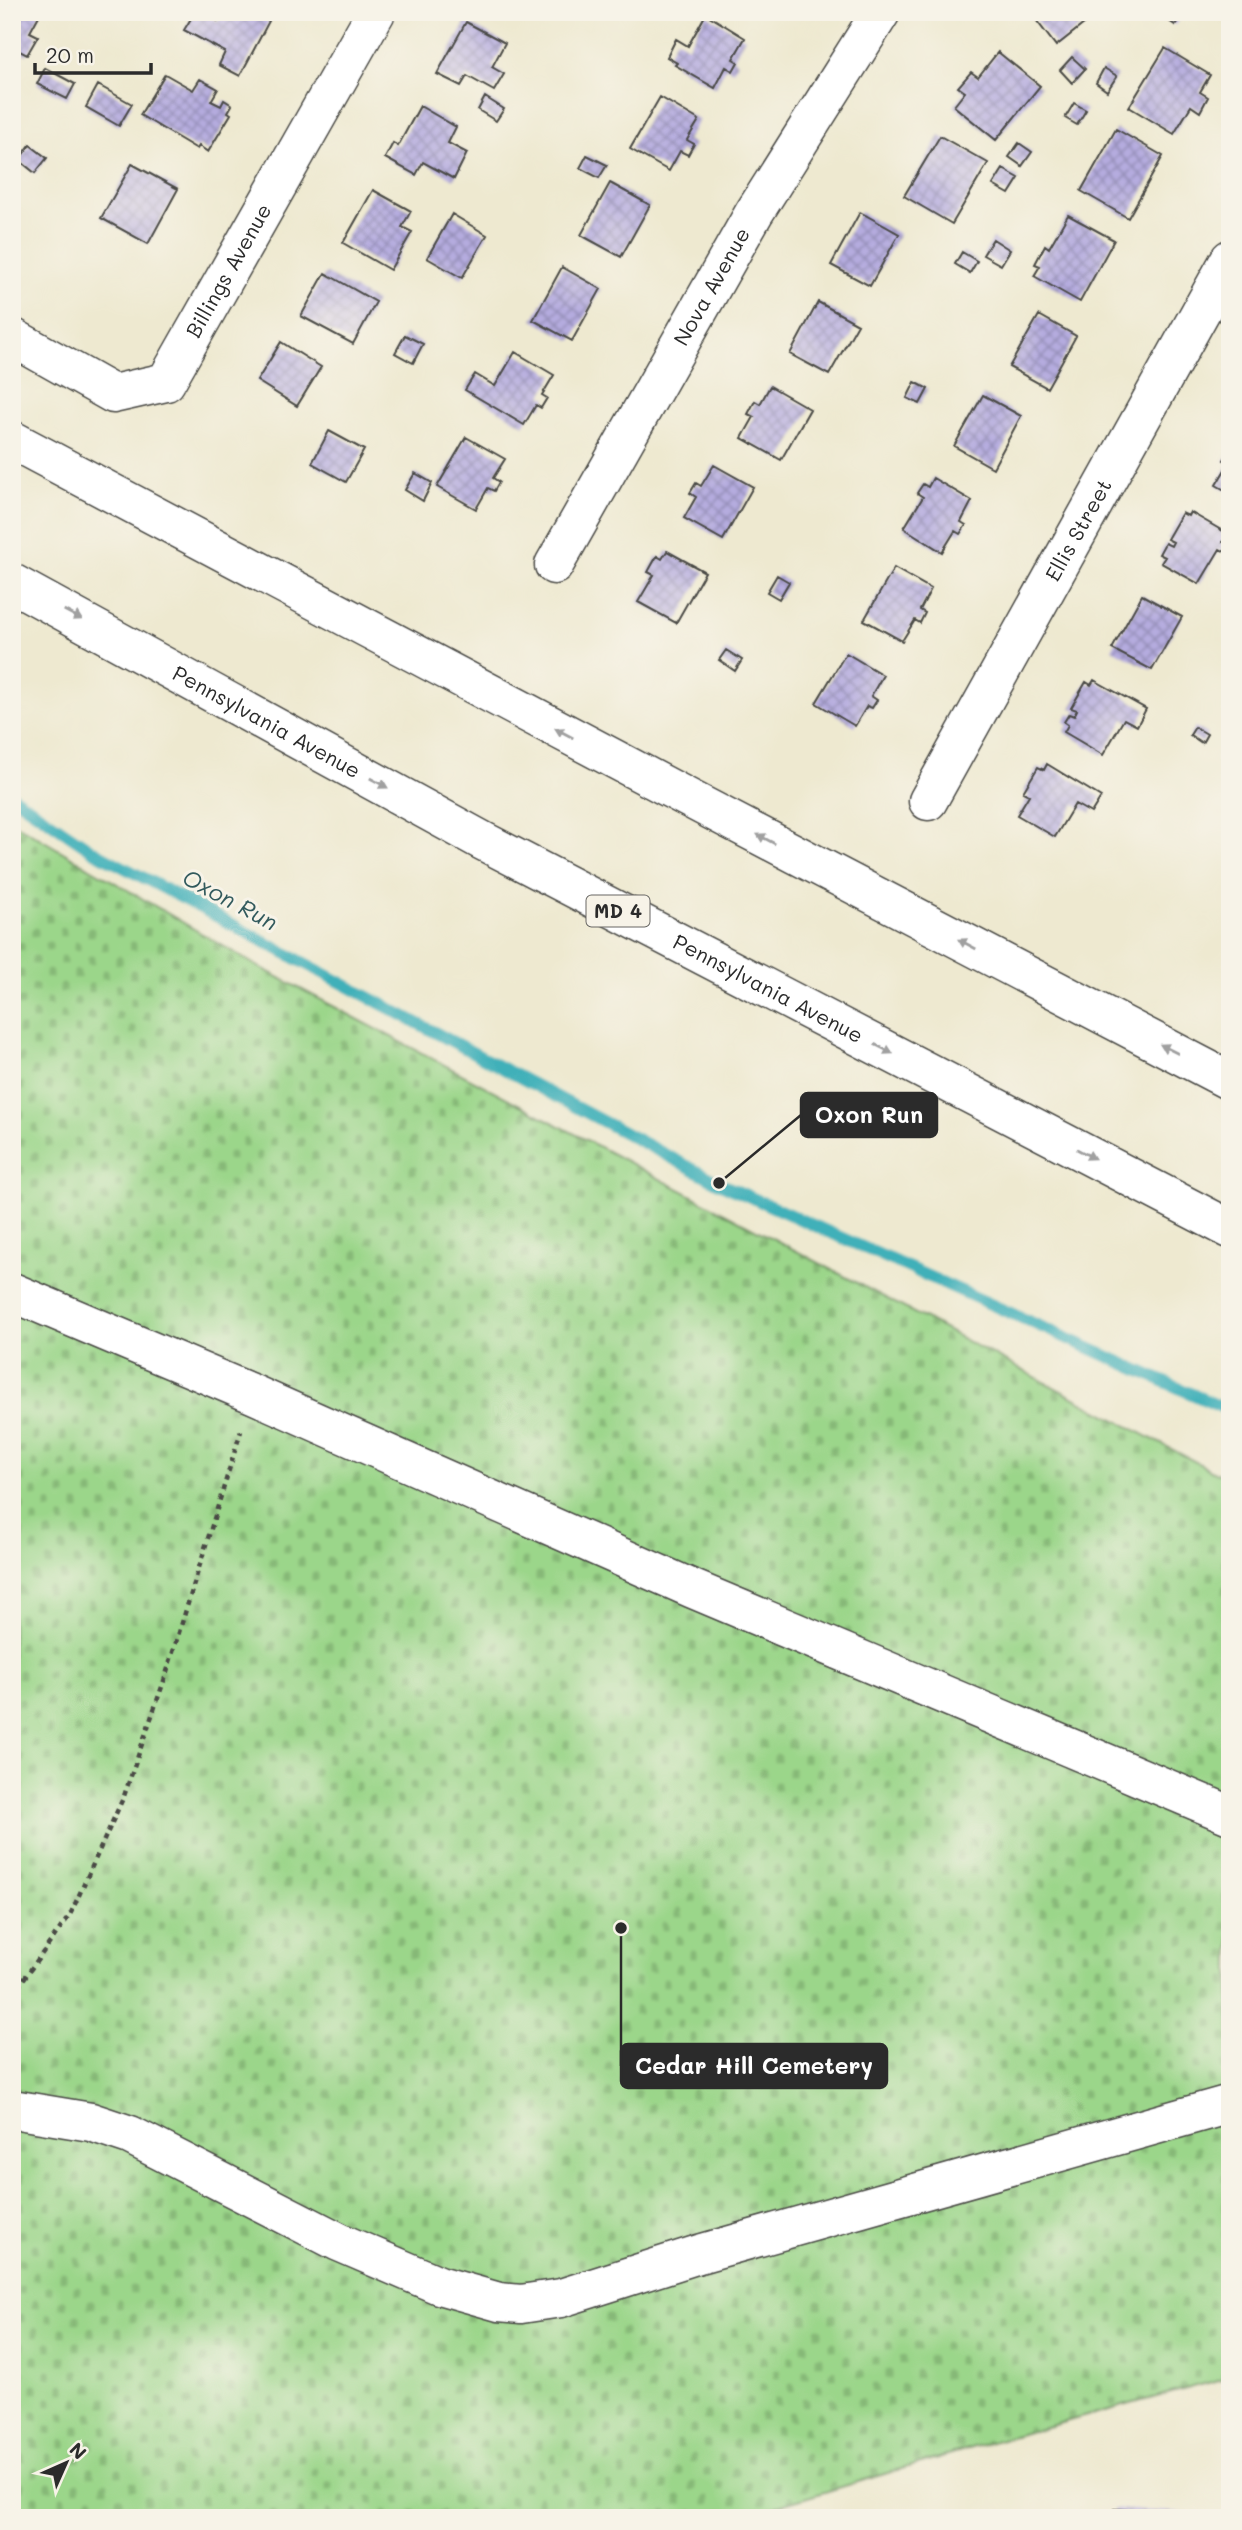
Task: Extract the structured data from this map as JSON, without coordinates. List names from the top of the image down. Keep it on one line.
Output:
{"streets":{"main road":["Billings Avenue","Nova Avenue","Ellis Street","Pennsylvania Avenue","MD 4"]},"water":["Oxon Run"],"places":["Oxon Run","Cedar Hill Cemetery"],"scale_bar":"20 m","north":"top right"}
